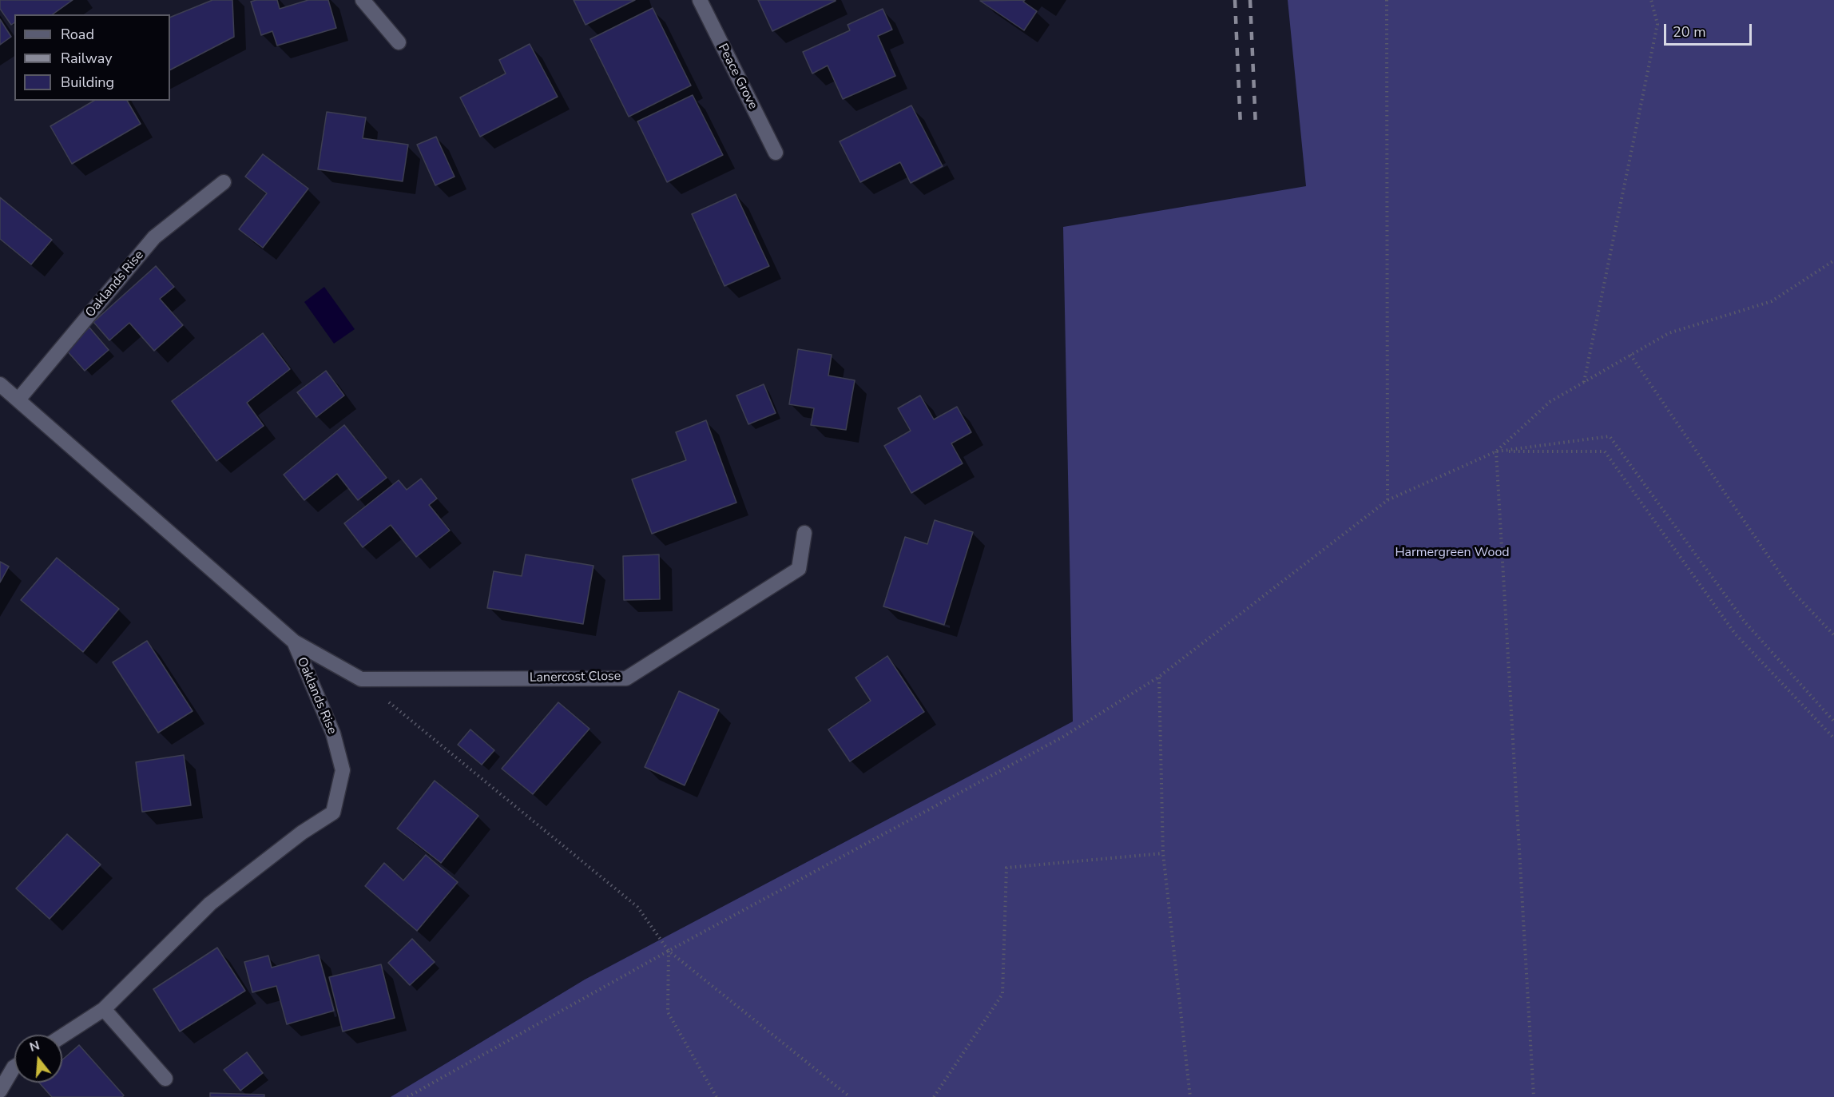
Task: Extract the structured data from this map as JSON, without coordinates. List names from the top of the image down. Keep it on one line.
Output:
{"streets":{"street":["Peace Grove","Oaklands Rise","Lanercost Close"]},"crossings":[["Oaklands Rise","Lanercost Close"]],"parks":["Harmergreen Wood"],"legend":["Road","Railway","Building"],"scale_bar":"20 m","north":"top"}
